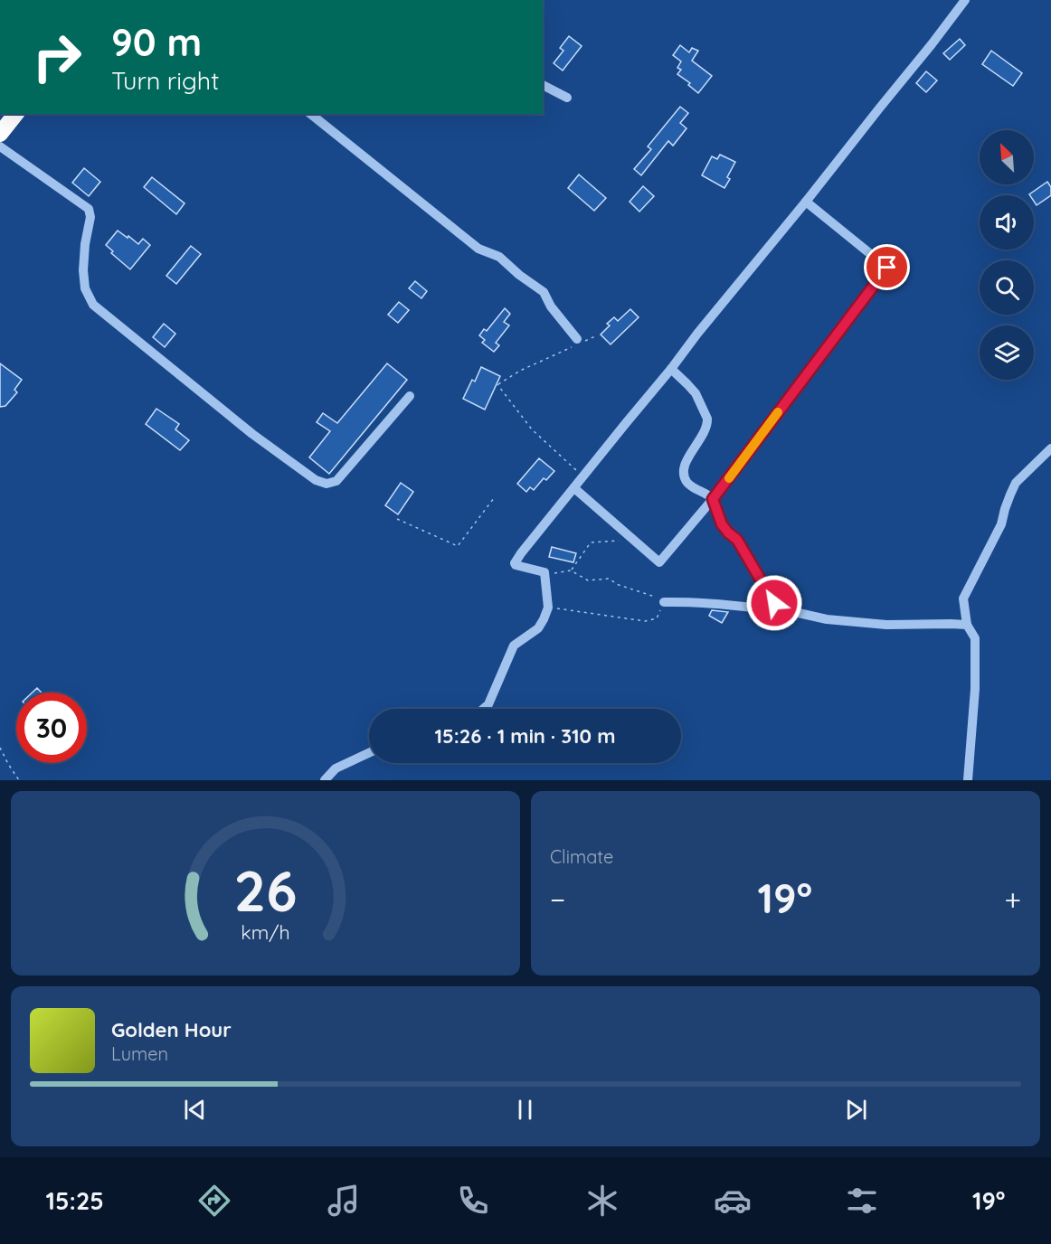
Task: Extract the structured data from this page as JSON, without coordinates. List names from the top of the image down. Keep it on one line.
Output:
{"north":"top left","page":{"turn":["90 m","Turn right"],"limit":"30","trip":"15:26 · 1 min · 310 m","tile":"Climate","heat":["−","19°","+"],"song":["Golden Hour","Lumen"],"tabs":["15:25","19°"],"gauge":["26","km/h"]}}
